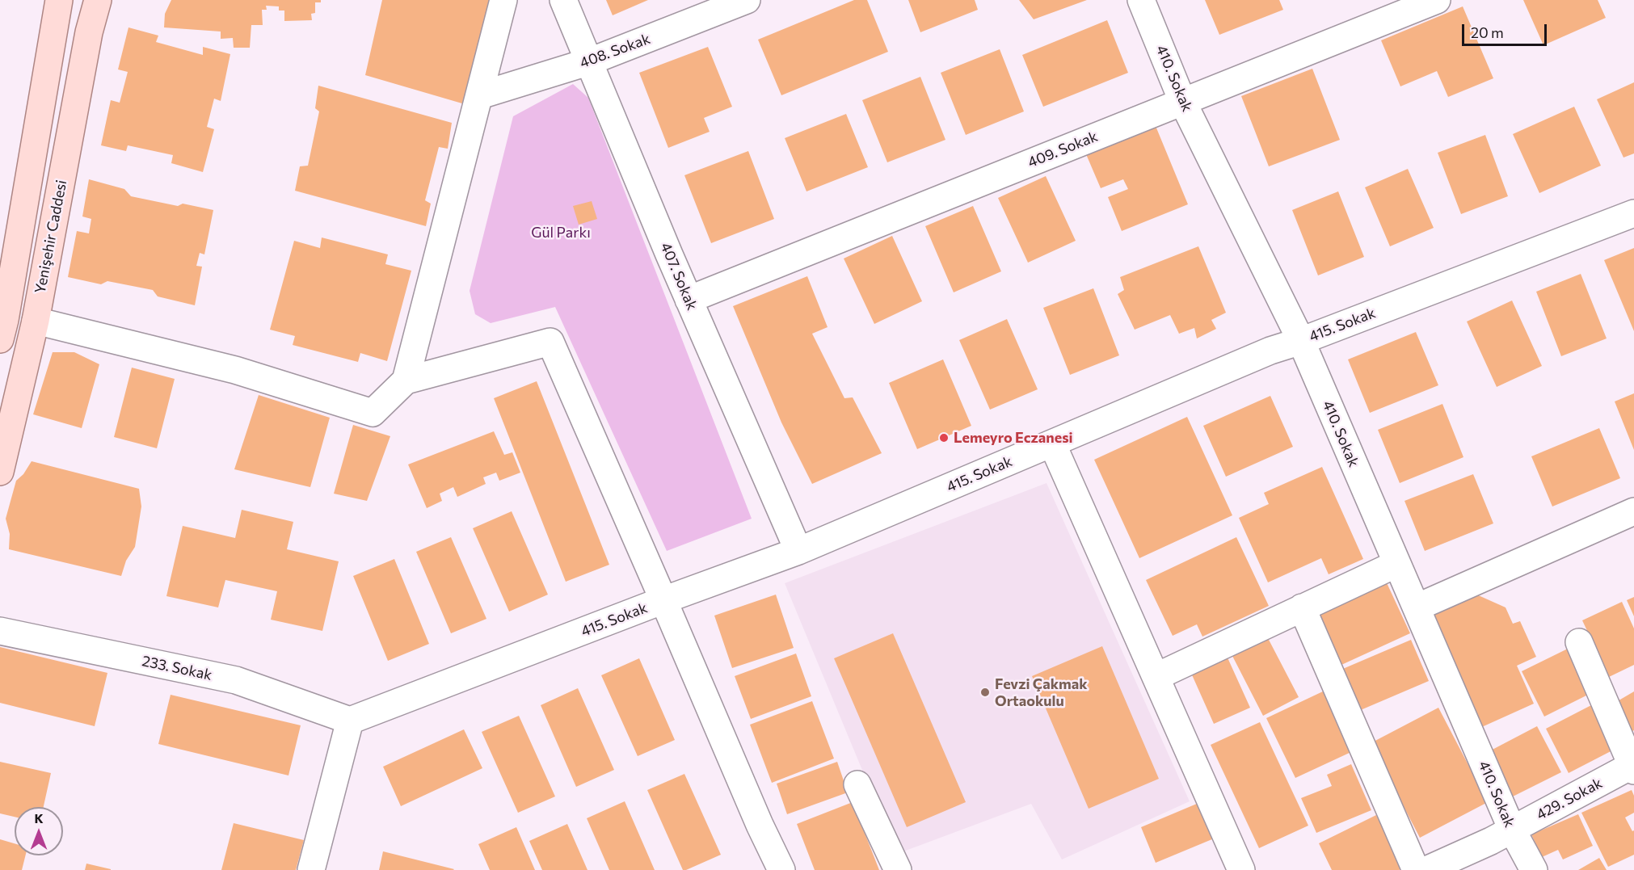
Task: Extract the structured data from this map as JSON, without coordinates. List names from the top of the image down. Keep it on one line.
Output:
{"streets":{"main road":["Yenişehir Caddesi"],"street":["408. Sokak","410. Sokak","409. Sokak","407. Sokak","415. Sokak","233. Sokak","429. Sokak"]},"crossings":[["408. Sokak","407. Sokak"],["410. Sokak","409. Sokak"],["410. Sokak","415. Sokak"],["410. Sokak","429. Sokak"],["409. Sokak","407. Sokak"],["407. Sokak","415. Sokak"],["415. Sokak","233. Sokak"]],"parks":["Gül Parkı"],"places":["Lemeyro Eczanesi","Fevzi Çakmak Ortaokulu"],"scale_bar":"20 m","north":"top"}
